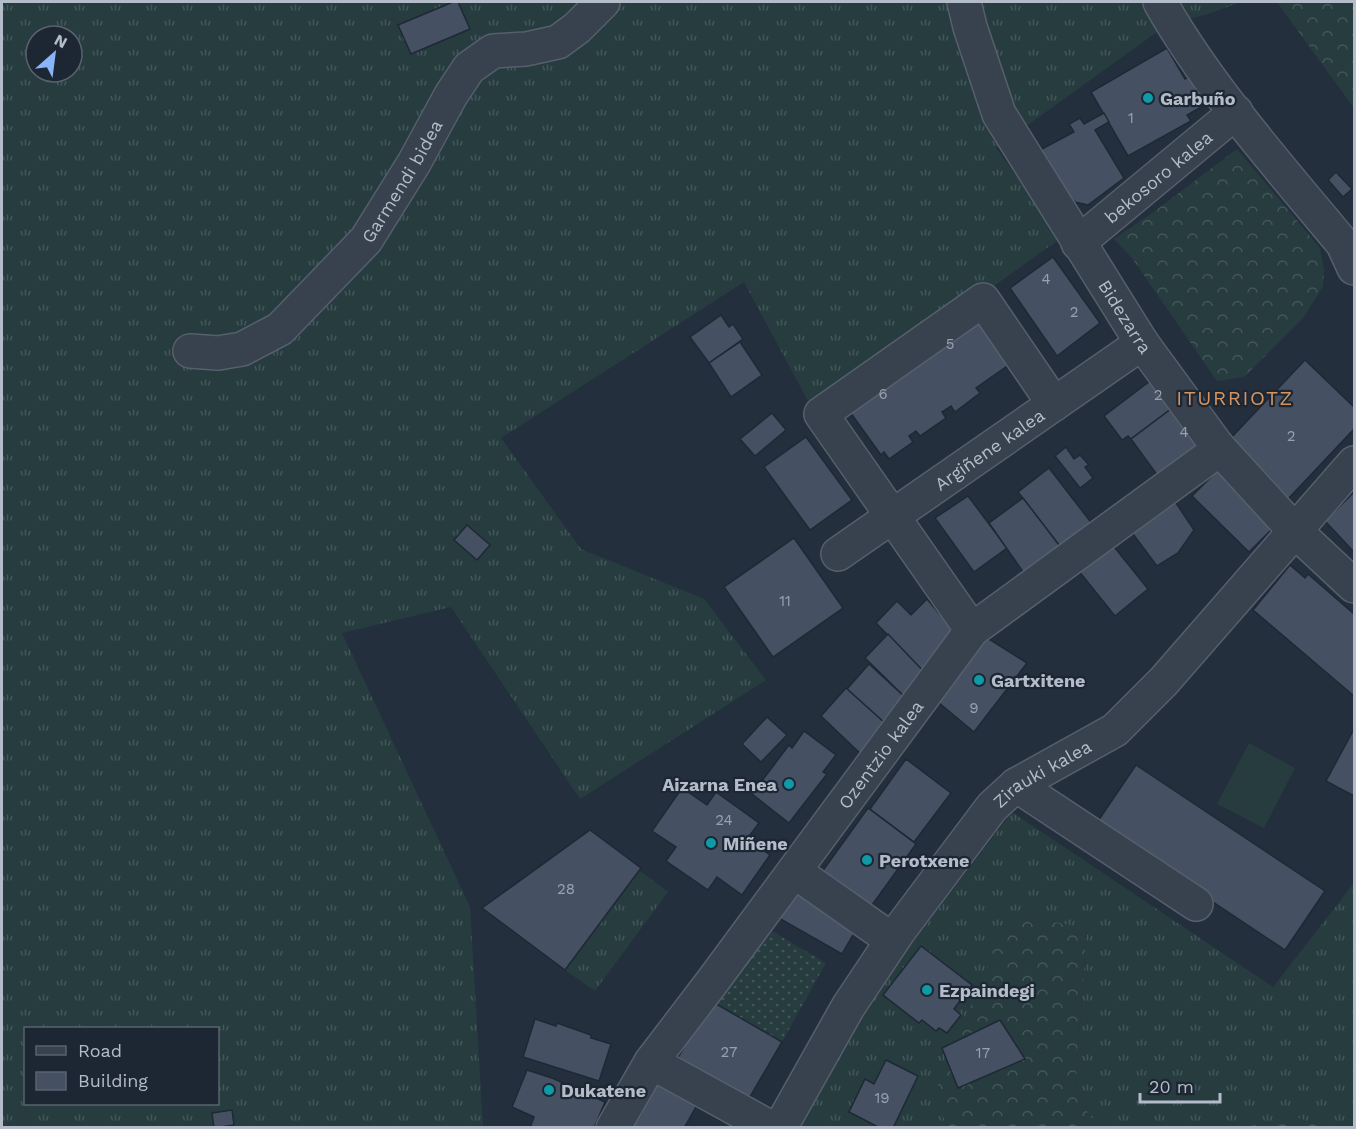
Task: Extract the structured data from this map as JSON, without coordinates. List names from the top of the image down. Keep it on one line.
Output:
{"streets":{"street":["bekosoro kalea","Garmendi bidea","Bidezarra","Argiñene kalea","Ozentzio kalea","Zirauki kalea"]},"crossings":[["bekosoro kalea","Bidezarra"],["Bidezarra","Argiñene kalea"],["Bidezarra","Ozentzio kalea"],["Bidezarra","Zirauki kalea"]],"districts":["ITURRIOTZ"],"places":["Garbuño","Gartxitene","Aizarna Enea","Miñene","Perotxene","Ezpaindegi","Dukatene"],"house_numbers":["1","4","2","5","6","2","4","2","11","9","24","28","27","17","19"],"legend":["Road","Building"],"scale_bar":"20 m","north":"top right"}
